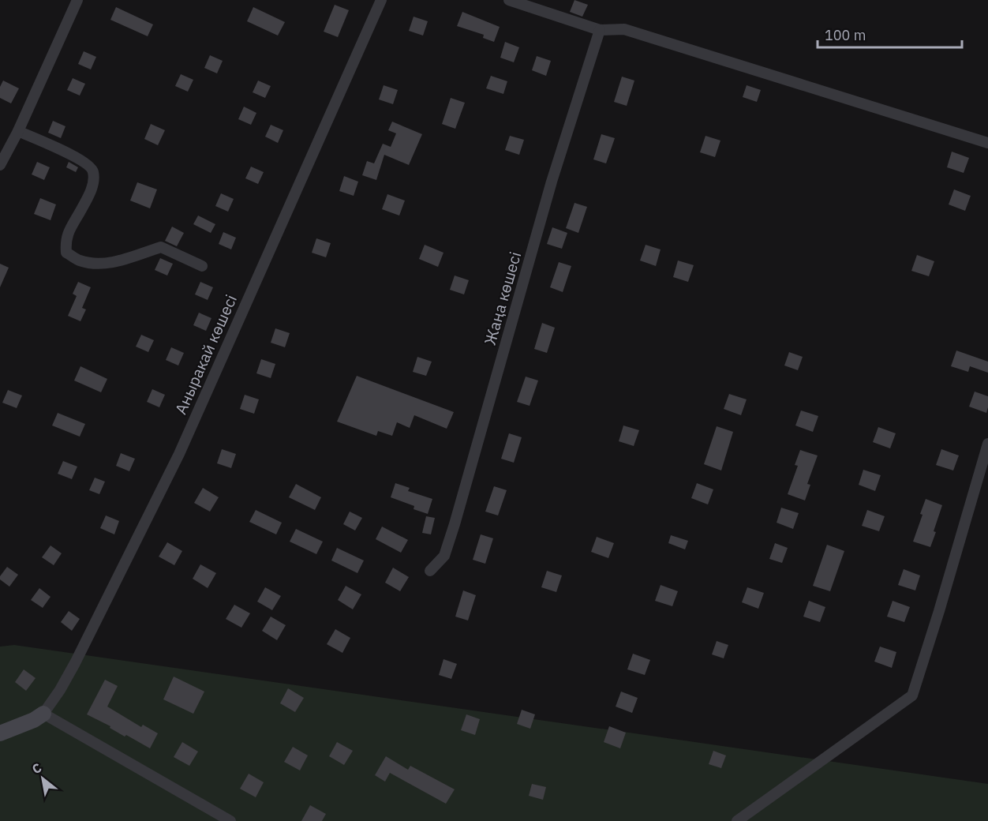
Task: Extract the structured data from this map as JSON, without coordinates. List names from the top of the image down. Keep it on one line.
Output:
{"streets":{"street":["Жаңа көшесі","Аныракай көшесі"]},"scale_bar":"100 m","north":"top left"}
